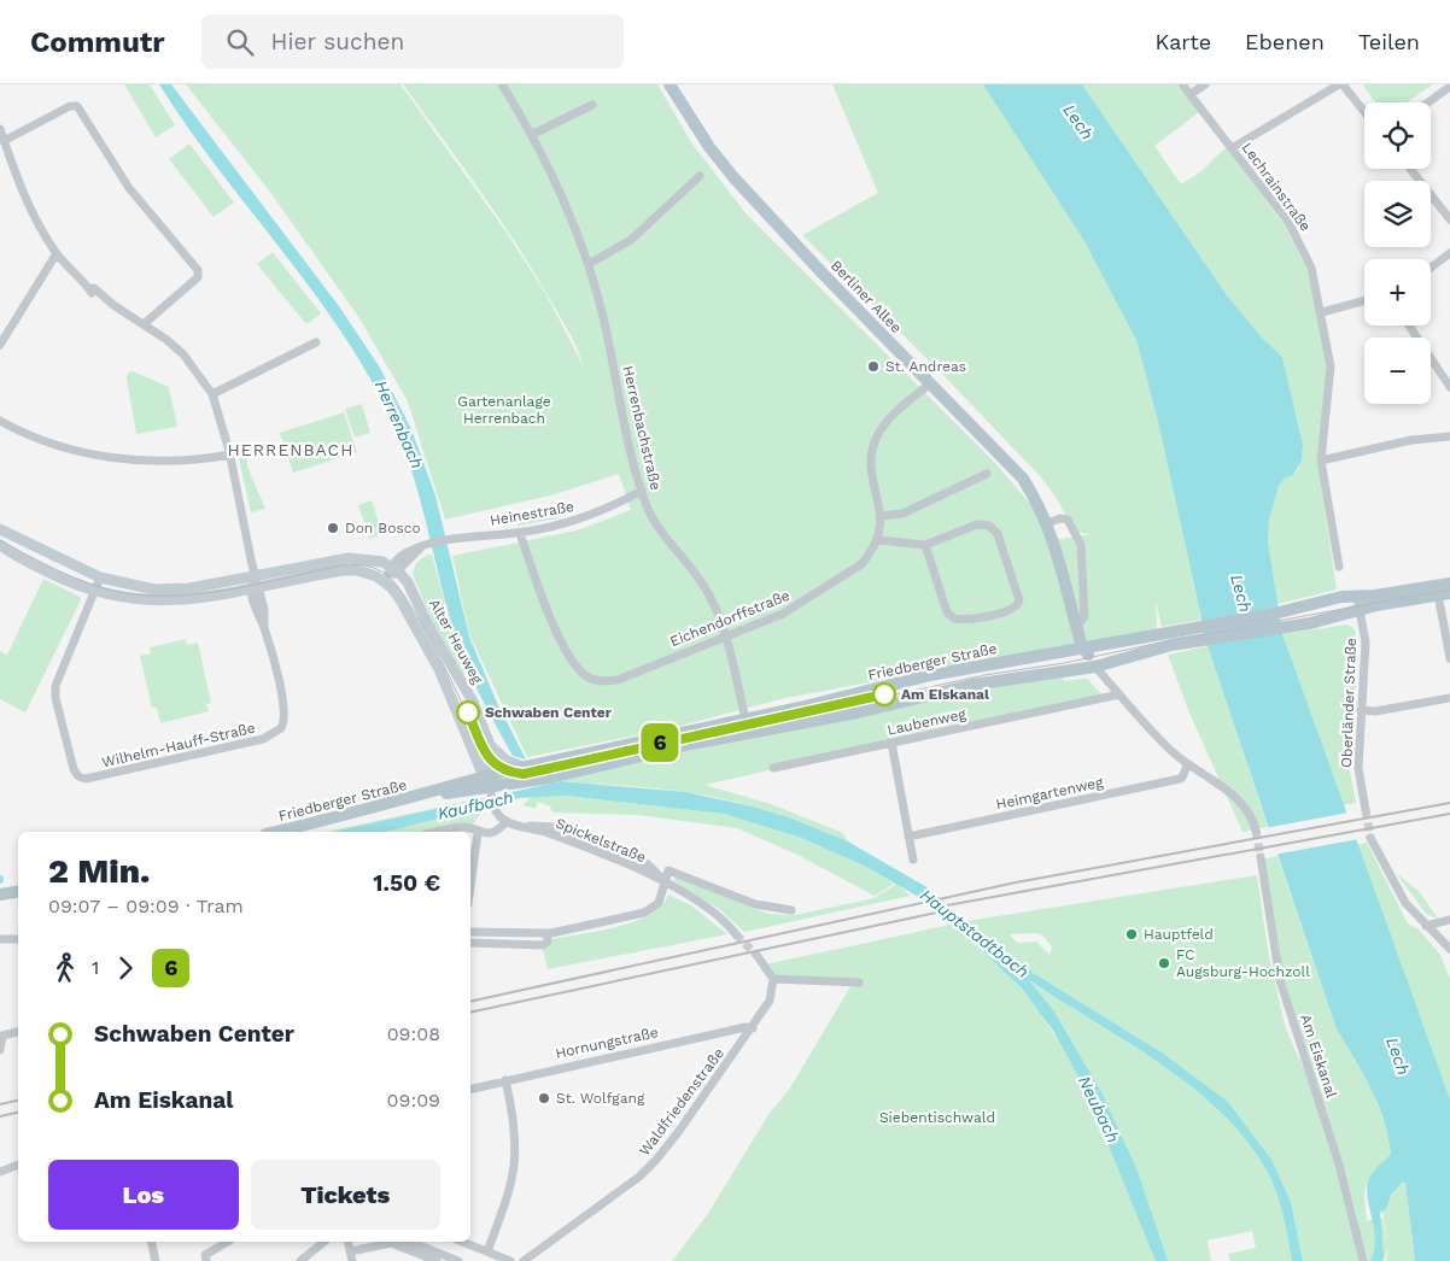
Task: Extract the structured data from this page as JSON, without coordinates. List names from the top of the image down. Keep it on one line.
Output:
{"streets":{"main road":["Berliner Allee","Friedberger Straße"],"street":["Lechrainstraße","Herrenbachstraße","Heinestraße","Eichendorffstraße","Alter Heuweg","Oberländer Straße","Laubenweg","Wilhelm-Hauff-Straße","Heimgartenweg","Spickelstraße","Hornungstraße","Am Eiskanal","Waldfriedenstraße"]},"crossings":[["Berliner Allee","Eichendorffstraße"],["Berliner Allee","Friedberger Straße"],["Herrenbachstraße","Heinestraße"],["Herrenbachstraße","Eichendorffstraße"],["Herrenbachstraße","Friedberger Straße"],["Heinestraße","Eichendorffstraße"],["Heinestraße","Alter Heuweg"],["Alter Heuweg","Friedberger Straße"],["Friedberger Straße","Oberländer Straße"],["Hornungstraße","Waldfriedenstraße"]],"districts":["HERRENBACH"],"water":["Lech","Herrenbach","Kaufbach","Hauptstadtbach","Neubach"],"parks":["Gartenanlage Herrenbach","Siebentischwald"],"places":["St. Andreas","Don Bosco","Am Eiskanal","Schwaben Center","Hauptfeld","FC Augsburg-Hochzoll","St. Wolfgang"],"lines":["tram line 6"],"page":{"header":"Commutr","search":"Hier suchen","nav":["Karte","Ebenen","Teilen"],"on_map":"6","map_buttons":["+","−"],"heading":["2 Min.","09:07 – 09:09 · Tram","1.50 €"],"legs":["1","6"],"list":[{"name":"Schwaben Center","value":"09:08"},{"name":"Am Eiskanal","value":"09:09"}],"buttons":["Los","Tickets"]}}
